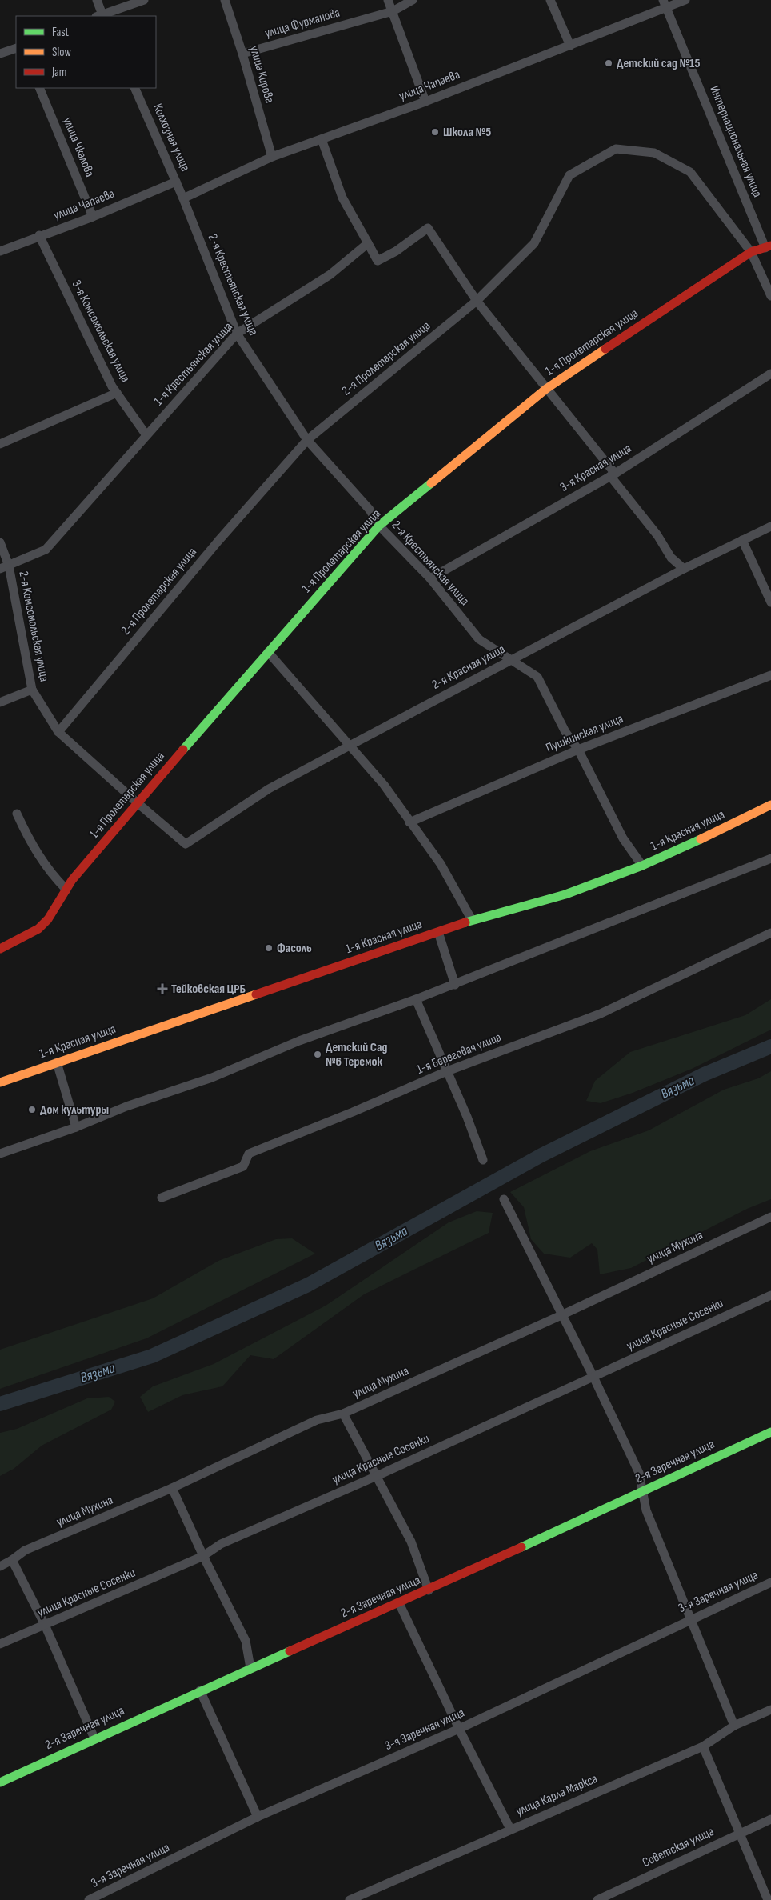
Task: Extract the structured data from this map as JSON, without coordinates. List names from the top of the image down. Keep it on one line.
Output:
{"streets":{"main road":["1-я Пролетарская улица","1-я Красная улица","2-я Заречная улица"],"street":["улица Фурманова","улица Кирова","улица Чапаева","Колхозная улица","Интернациональная улица","улица Чкалова","2-я Крестьянская улица","3-я Комсомольская улица","2-я Пролетарская улица","1-я Крестьянская улица","3-я Красная улица","2-я Комсомольская улица","2-я Красная улица","Пушкинская улица","1-я Береговая улица","улица Мухина","улица Красные Сосенки","3-я Заречная улица","улица Карла Маркса","Советская улица"]},"crossings":[["улица Фурманова","улица Кирова"],["улица Кирова","улица Чапаева"],["улица Чапаева","Колхозная улица"],["улица Чапаева","Интернациональная улица"],["улица Чапаева","улица Чкалова"],["улица Чапаева","2-я Крестьянская улица"],["улица Чапаева","3-я Комсомольская улица"],["Колхозная улица","2-я Крестьянская улица"],["Интернациональная улица","1-я Пролетарская улица"],["2-я Крестьянская улица","1-я Пролетарская улица"],["2-я Крестьянская улица","2-я Пролетарская улица"],["2-я Крестьянская улица","1-я Крестьянская улица"],["2-я Крестьянская улица","3-я Красная улица"],["2-я Крестьянская улица","2-я Красная улица"],["2-я Крестьянская улица","Пушкинская улица"],["2-я Крестьянская улица","1-я Красная улица"],["3-я Комсомольская улица","1-я Крестьянская улица"],["1-я Пролетарская улица","2-я Пролетарская улица"],["1-я Пролетарская улица","2-я Комсомольская улица"],["2-я Пролетарская улица","2-я Комсомольская улица"],["1-я Крестьянская улица","2-я Комсомольская улица"],["2-я Комсомольская улица","2-я Красная улица"]],"water":["Вязьма"],"places":{"other":["Детский сад №15","Школа №5","Фасоль","Детский Сад №6 Теремок","Дом культуры"],"health":["Тейковская ЦРБ"]},"legend":["Fast","Slow","Jam"]}
